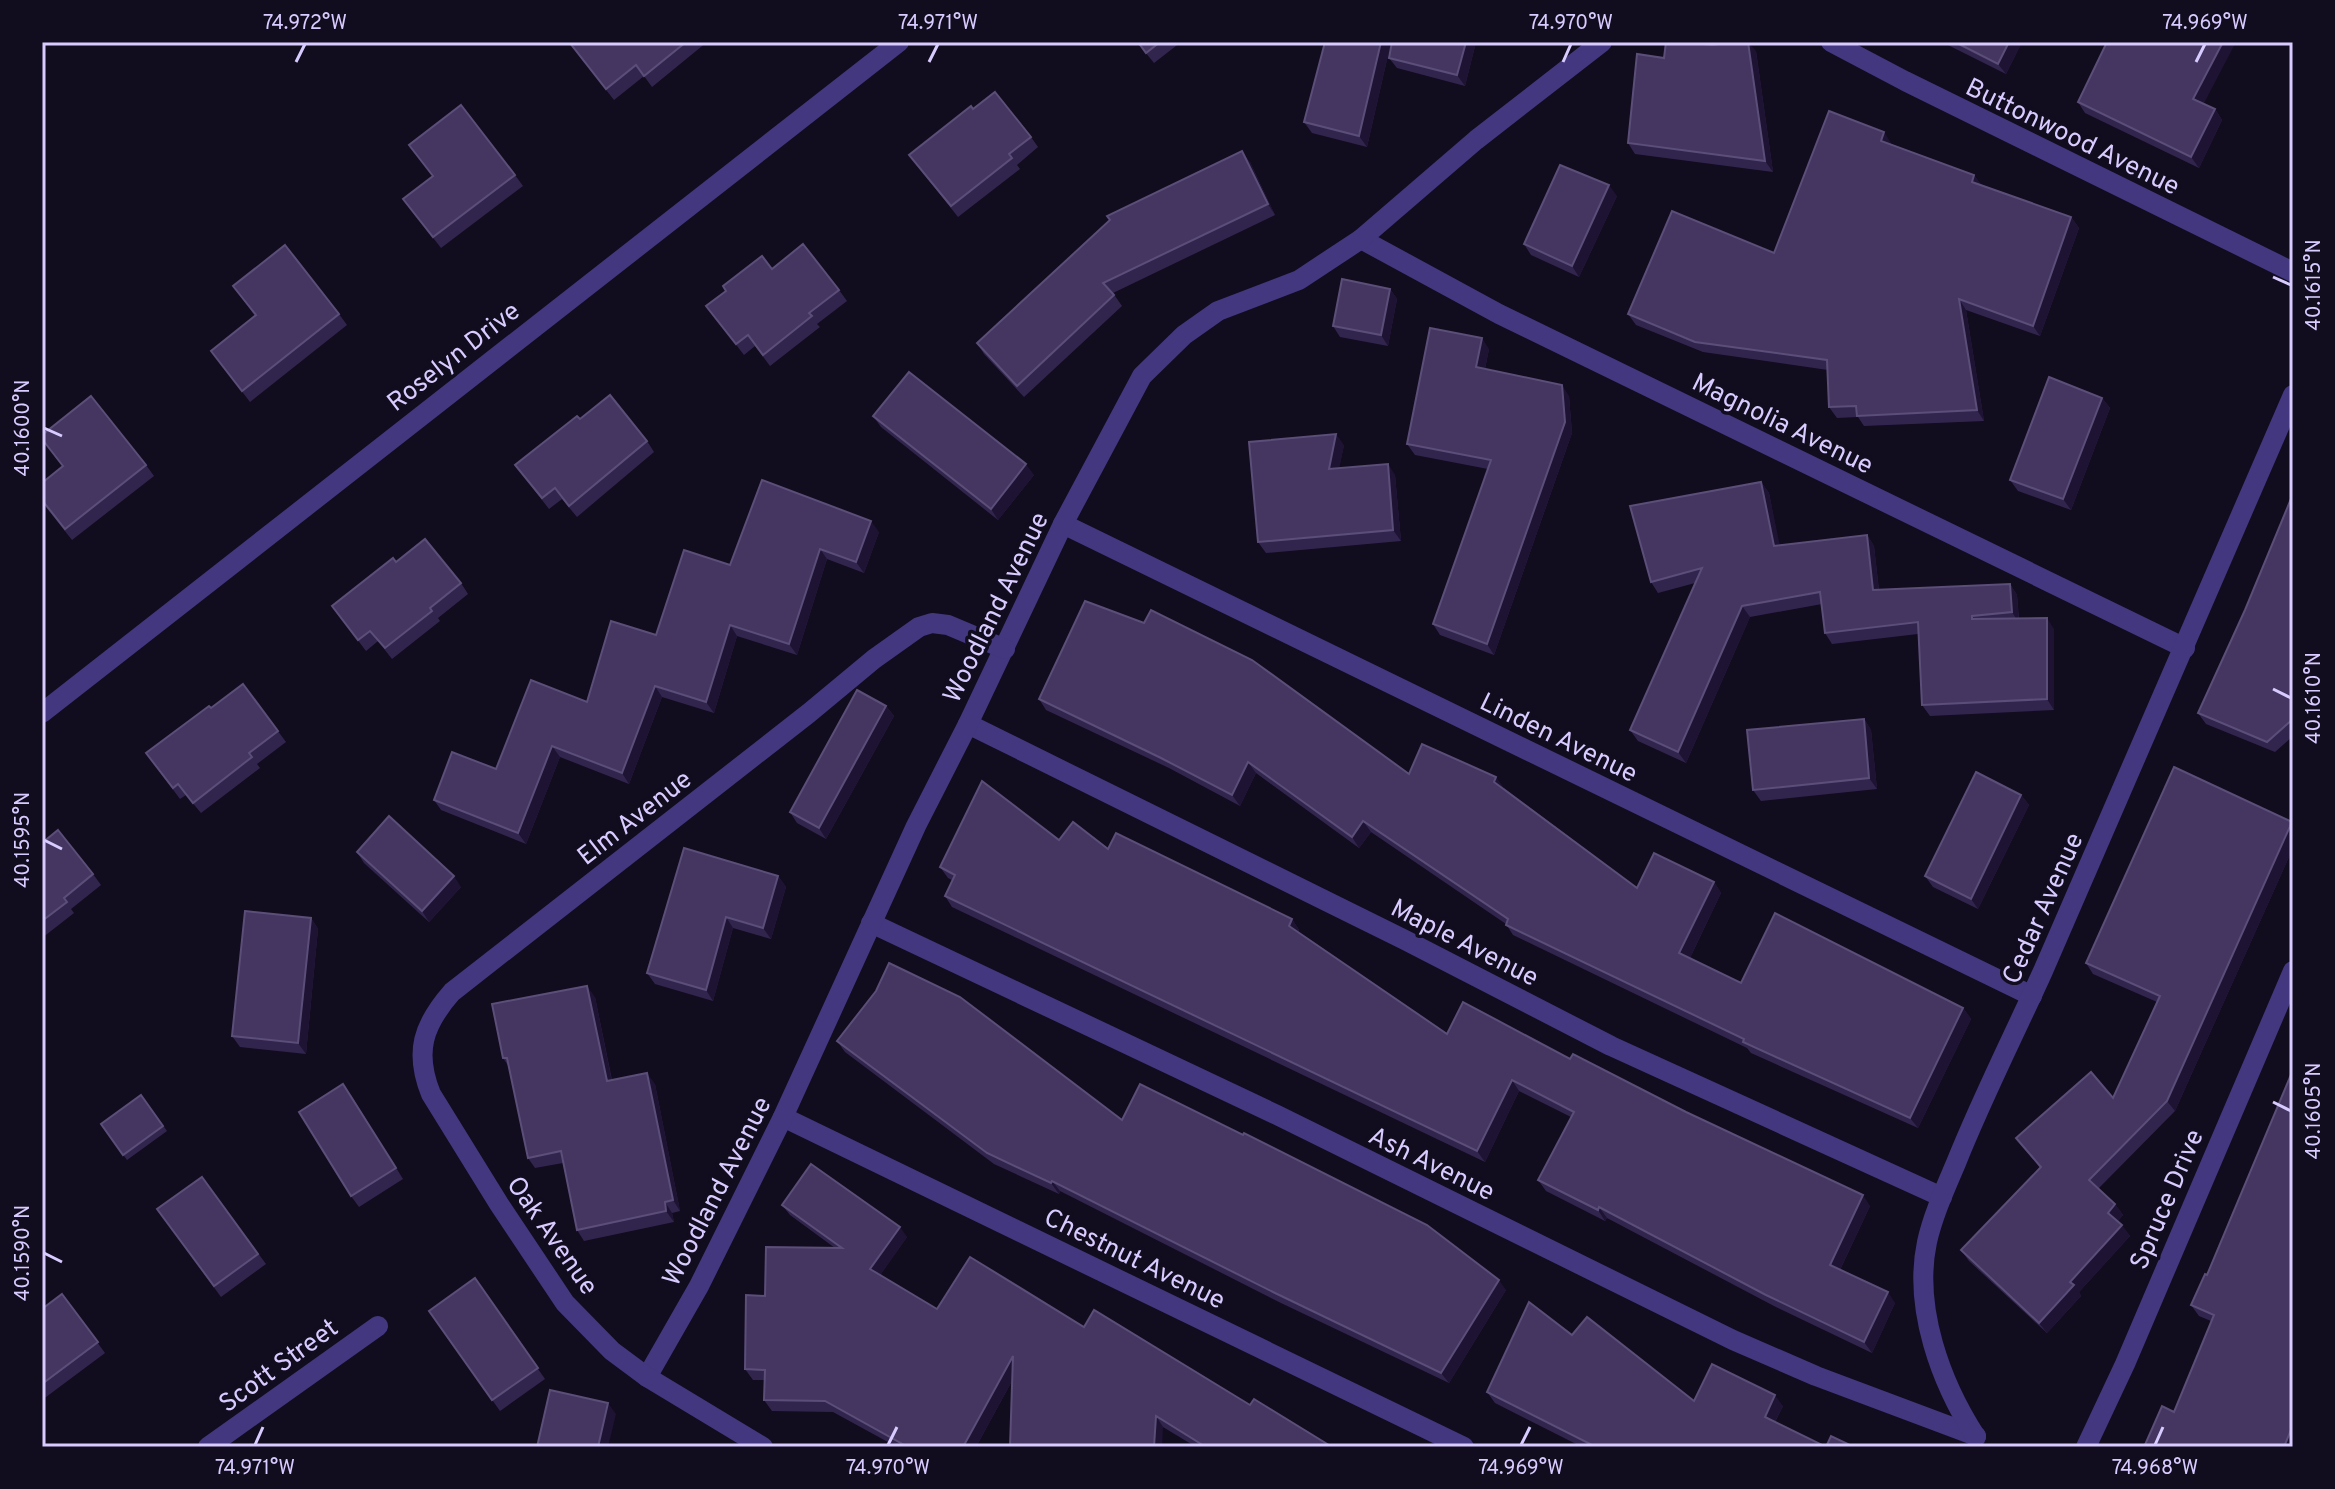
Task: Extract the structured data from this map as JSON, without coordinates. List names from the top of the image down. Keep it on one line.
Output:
{"streets":{"street":["Buttonwood Avenue","Roselyn Drive","Magnolia Avenue","Woodland Avenue","Linden Avenue","Elm Avenue","Cedar Avenue","Maple Avenue","Ash Avenue","Spruce Drive","Oak Avenue","Chestnut Avenue","Scott Street"]},"crossings":[["Magnolia Avenue","Woodland Avenue"],["Magnolia Avenue","Cedar Avenue"],["Woodland Avenue","Linden Avenue"],["Woodland Avenue","Elm Avenue"],["Woodland Avenue","Maple Avenue"],["Woodland Avenue","Ash Avenue"],["Woodland Avenue","Oak Avenue"],["Woodland Avenue","Chestnut Avenue"],["Linden Avenue","Cedar Avenue"],["Elm Avenue","Oak Avenue"],["Cedar Avenue","Maple Avenue"],["Cedar Avenue","Ash Avenue"]],"coordinates":["74.972°W","74.971°W","74.970°W","74.969°W","40.1615°N","40.1600°N","40.1610°N","40.1595°N","40.1605°N","40.1590°N","74.968°W"]}
